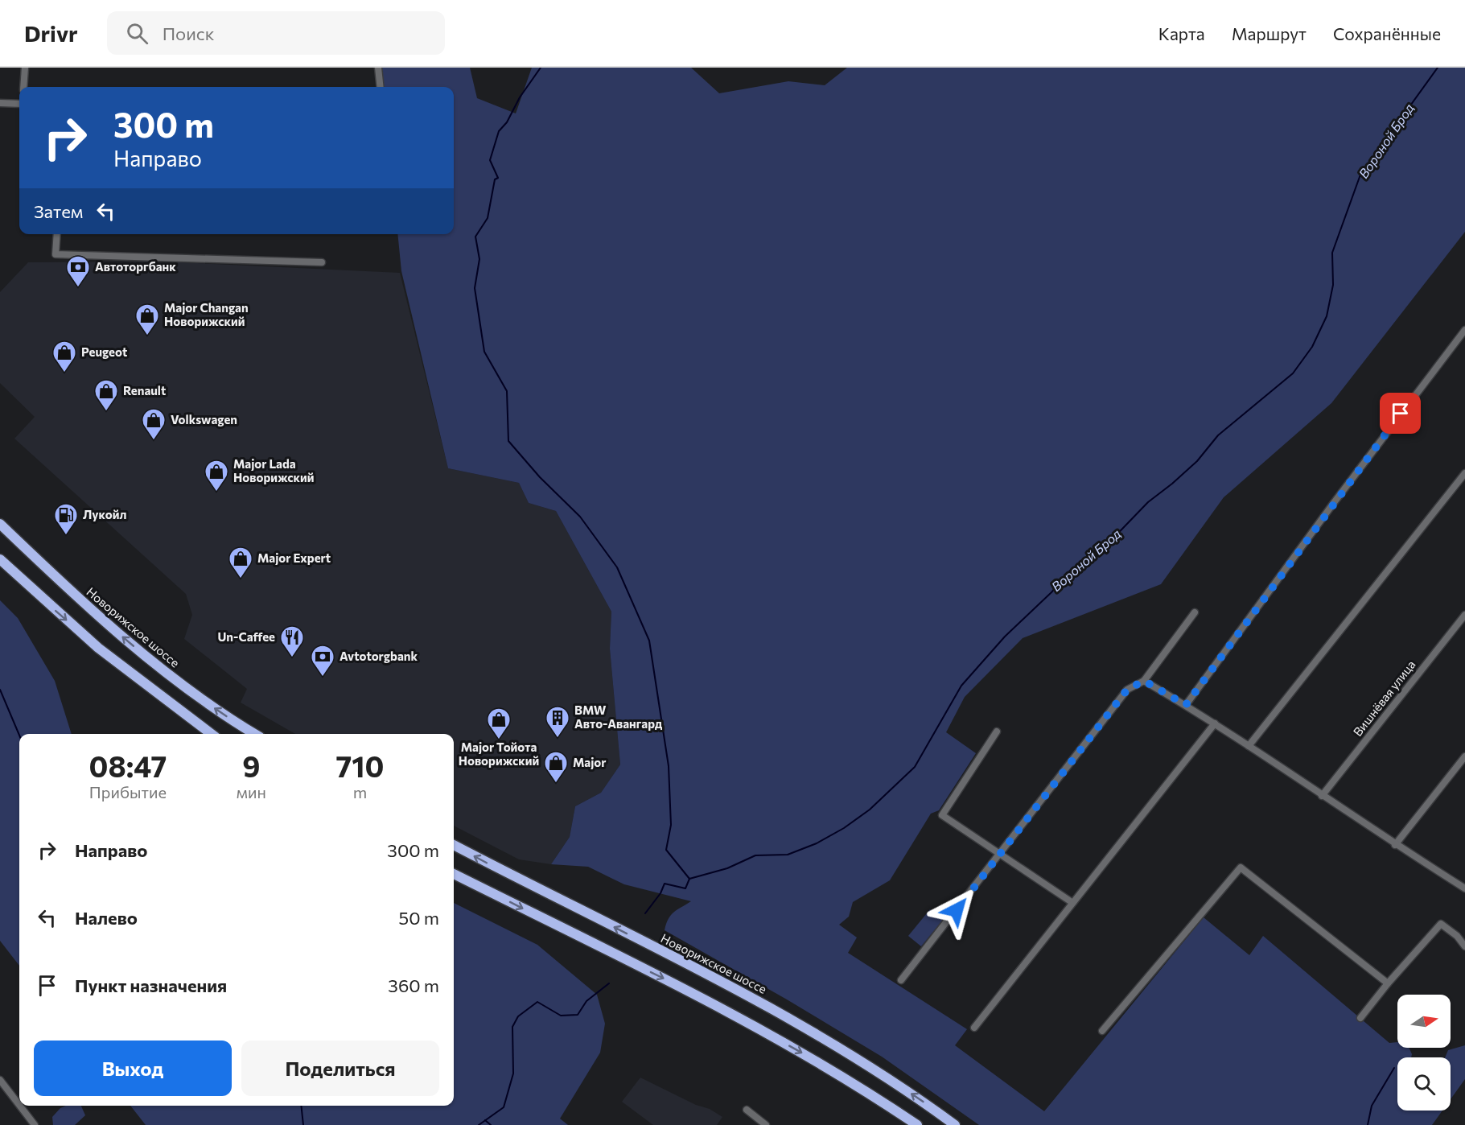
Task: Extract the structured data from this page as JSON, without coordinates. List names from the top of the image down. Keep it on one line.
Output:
{"streets":{"highway":["Новорижское шоссе"],"street":["Вишнёвая улица"]},"water":["Вороной Брод"],"places":{"bank":["Автоторгбанк","Avtotorgbank"],"shop":["Major Changan Новорижский","Peugeot","Renault","Volkswagen","Major Lada Новорижский","Major Expert","Major Тойота Новорижский","Major"],"fuel station":["Лукойл"],"restaurant":["Un-Caffee"],"building":["BMW Авто-Авангард"]},"north":"right","page":{"header":"Drivr","search":"Поиск","nav":["Карта","Маршрут","Сохранённые"],"turn":["300 m","Направо"],"then":"Затем","eta":["08:47","Прибытие","9","мин","710","m"],"list":[{"name":"Направо","value":"300 m"},{"name":"Налево","value":"50 m"},{"name":"Пункт назначения","value":"360 m"}],"buttons":["Выход","Поделиться"]}}
